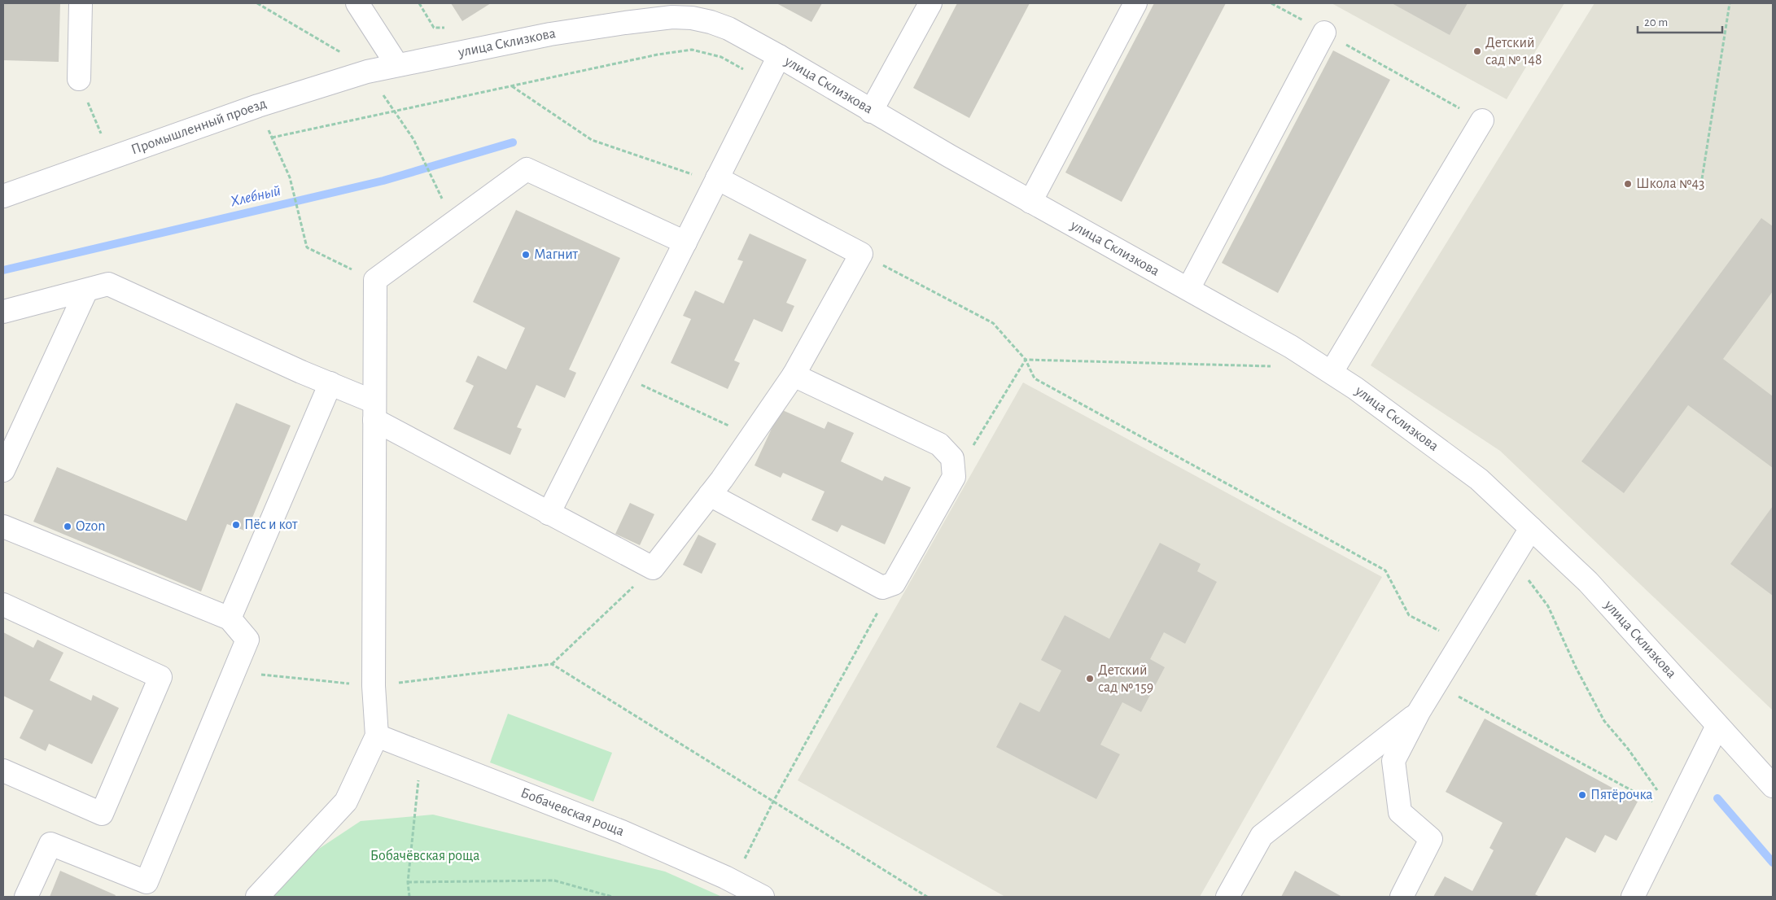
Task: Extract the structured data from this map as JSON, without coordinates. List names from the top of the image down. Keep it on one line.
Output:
{"streets":{"street":["улица Склизкова","Промышленный проезд","Бобачевская роща"]},"crossings":[["улица Склизкова","Промышленный проезд"]],"water":["Хлебный"],"parks":["Бобачёвская роща"],"places":["Детский сад № 148","Школа №43","Магнит","Пёс и кот","Ozon","Детский сад № 159","Пятёрочка"],"scale_bar":"20 m"}
